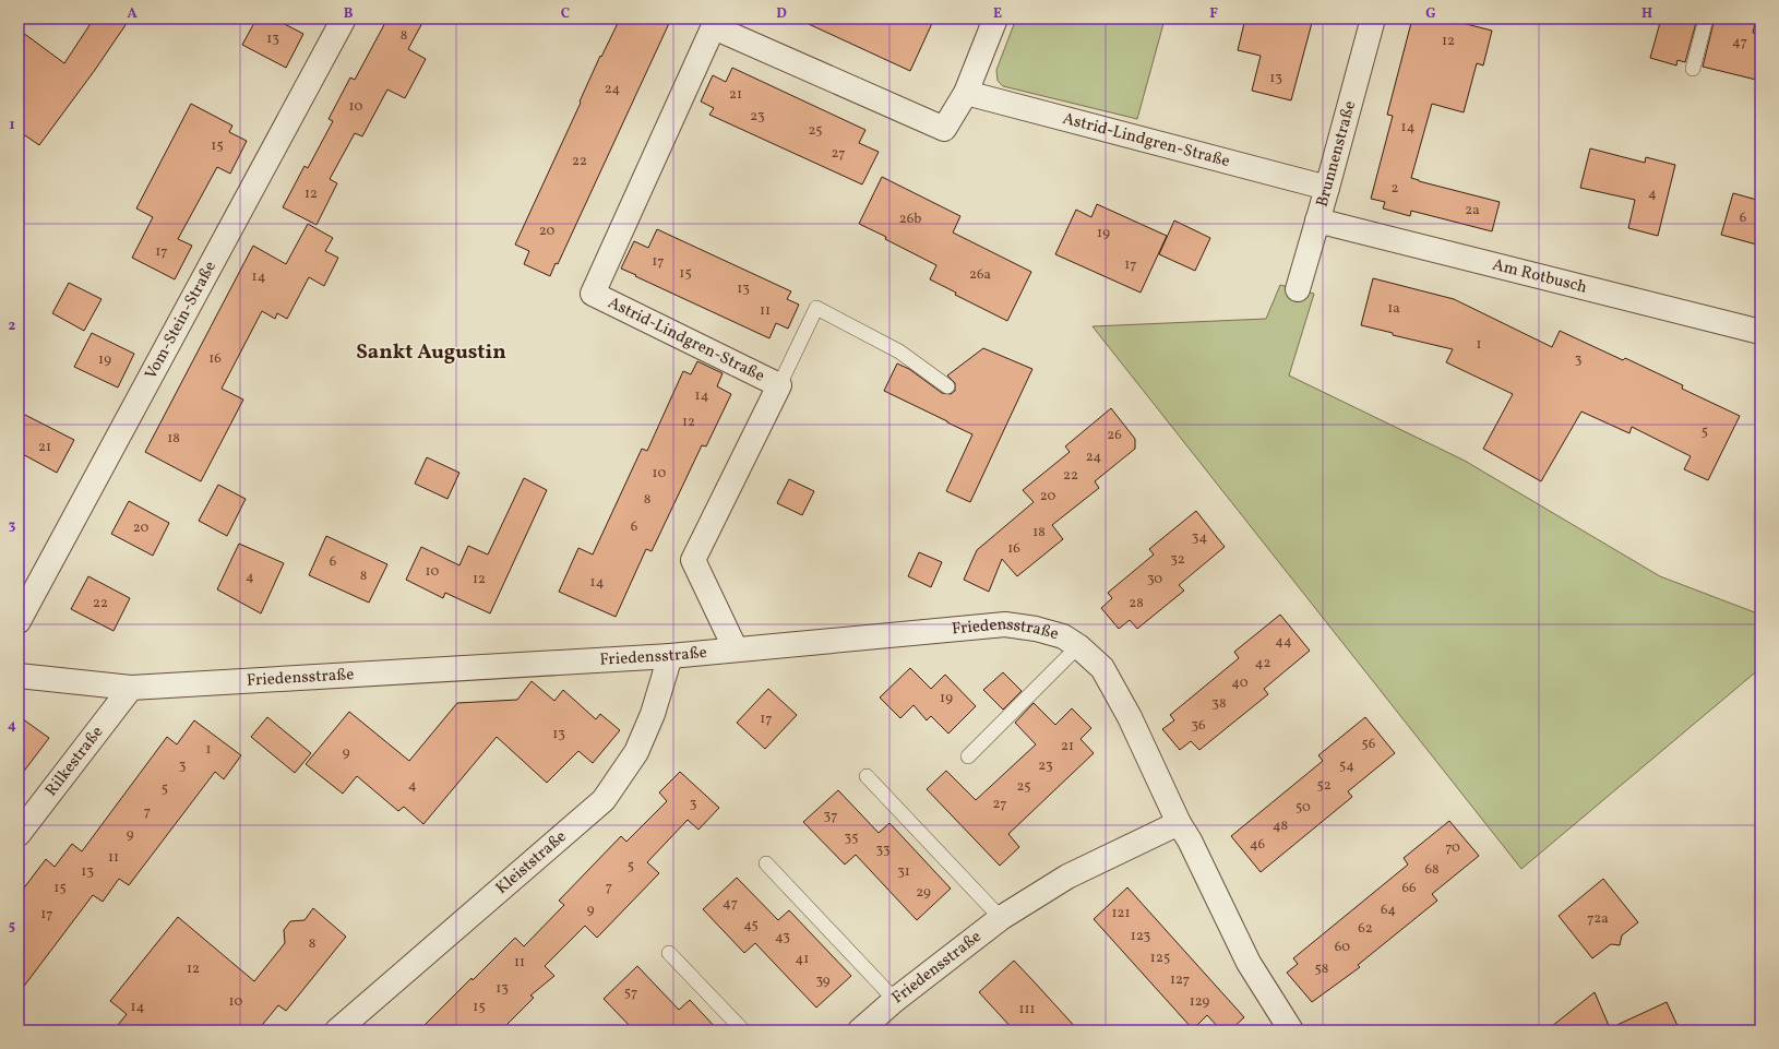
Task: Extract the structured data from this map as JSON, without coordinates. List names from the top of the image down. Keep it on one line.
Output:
{"streets":{"street":["Astrid-Lindgren-Straße","Brunnenstraße","Am Rotbusch","Vom-Stein-Straße","Friedensstraße","Rilkestraße","Kleiststraße"]},"crossings":[["Astrid-Lindgren-Straße","Brunnenstraße"],["Astrid-Lindgren-Straße","Friedensstraße"],["Brunnenstraße","Am Rotbusch"],["Friedensstraße","Rilkestraße"],["Friedensstraße","Kleiststraße"]],"districts":["Sankt Augustin"],"house_numbers":["8","13","12","47","13","24","21","10","23","14","25","15","27","22","2","12","4","2a","6","26b","20","19","17","17","17","15","26a","14","13","1a","11","1","16","19","3","14","12","5","26","18","21","24","10","22","20","8","6","20","18","34","16","32","6","10","8","4","12","30","14","22","28","44","42","40","19","38","17","36","13","56","21","1","9","3","23","54","4","52","25","5","3","27","50","7","37","48","9","35","46","70","33","11","5","68","13","31","7","15","66","29","47","9","64","121","17","72a","45","62","123","43","8","60","125","41","11","12","58","127","39","13","57","10","129","14","15","111"],"grid":{"columns":["A","B","C","D","E","F","G","H"],"rows":["1","2","3","4","5"]}}
